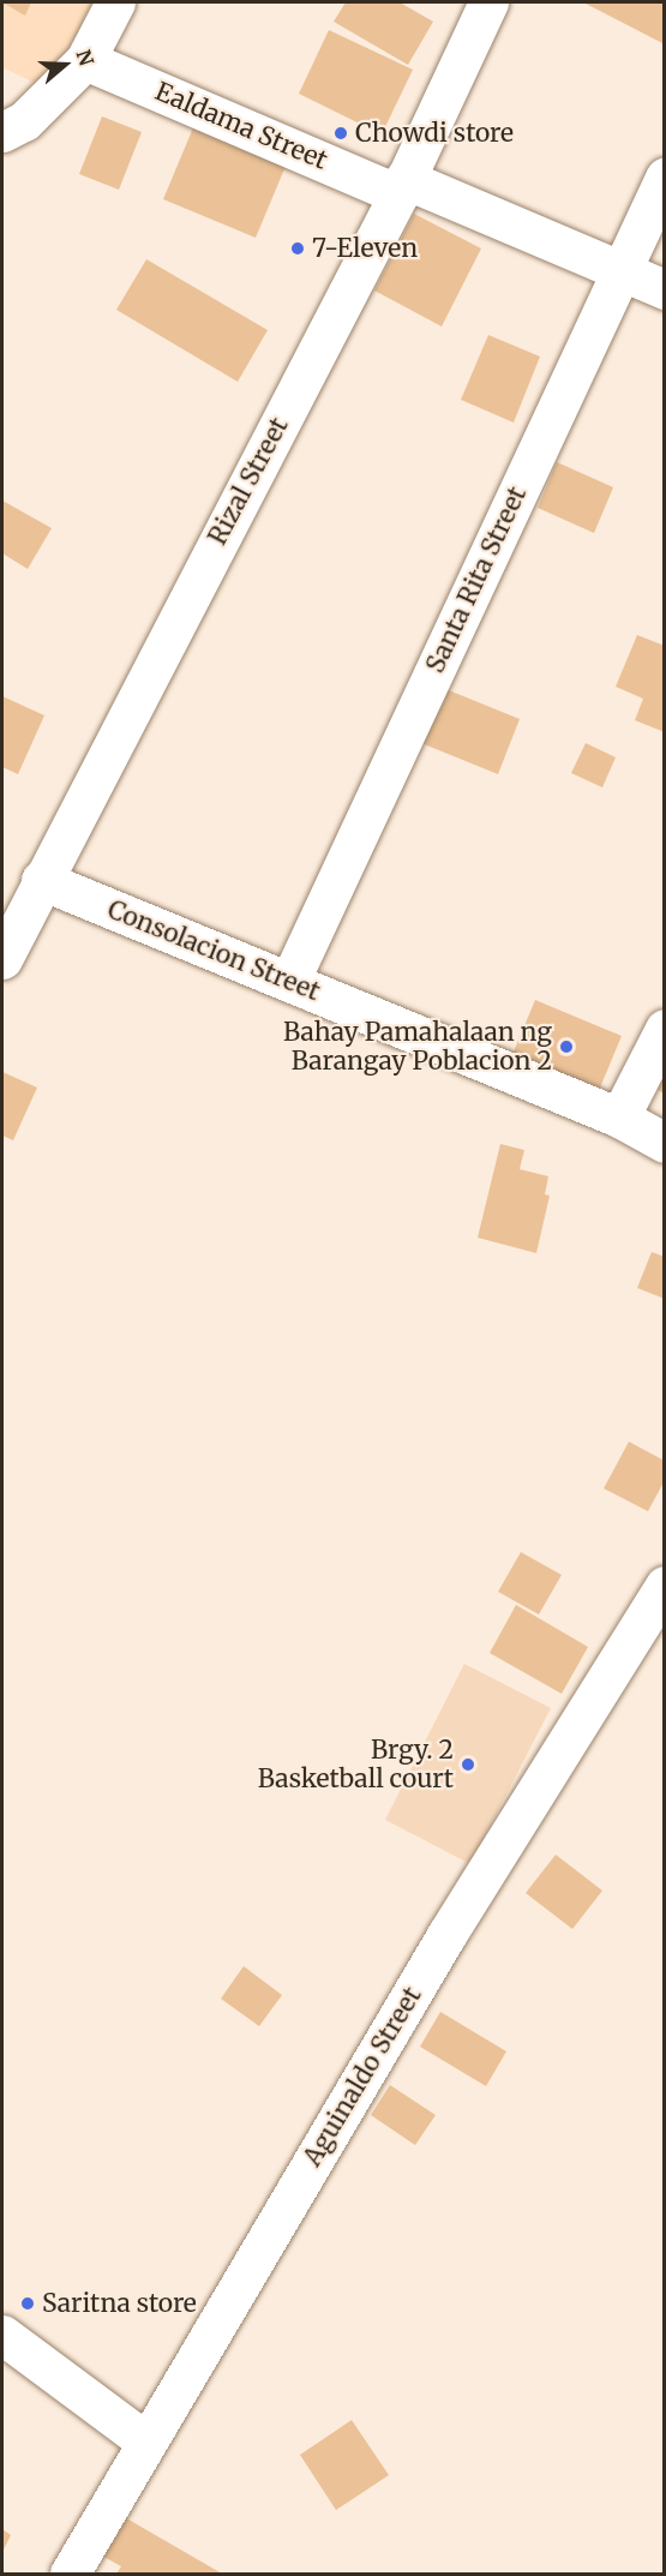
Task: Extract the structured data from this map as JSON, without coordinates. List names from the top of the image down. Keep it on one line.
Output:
{"streets":{"street":["Ealdama Street","Rizal Street","Santa Rita Street","Consolacion Street","Aguinaldo Street"]},"crossings":[["Ealdama Street","Rizal Street"],["Ealdama Street","Santa Rita Street"],["Rizal Street","Consolacion Street"],["Santa Rita Street","Consolacion Street"]],"places":["Chowdi store","7-Eleven","Bahay Pamahalaan ng Barangay Poblacion 2","Brgy. 2 Basketball court","Saritna store"],"north":"right"}
